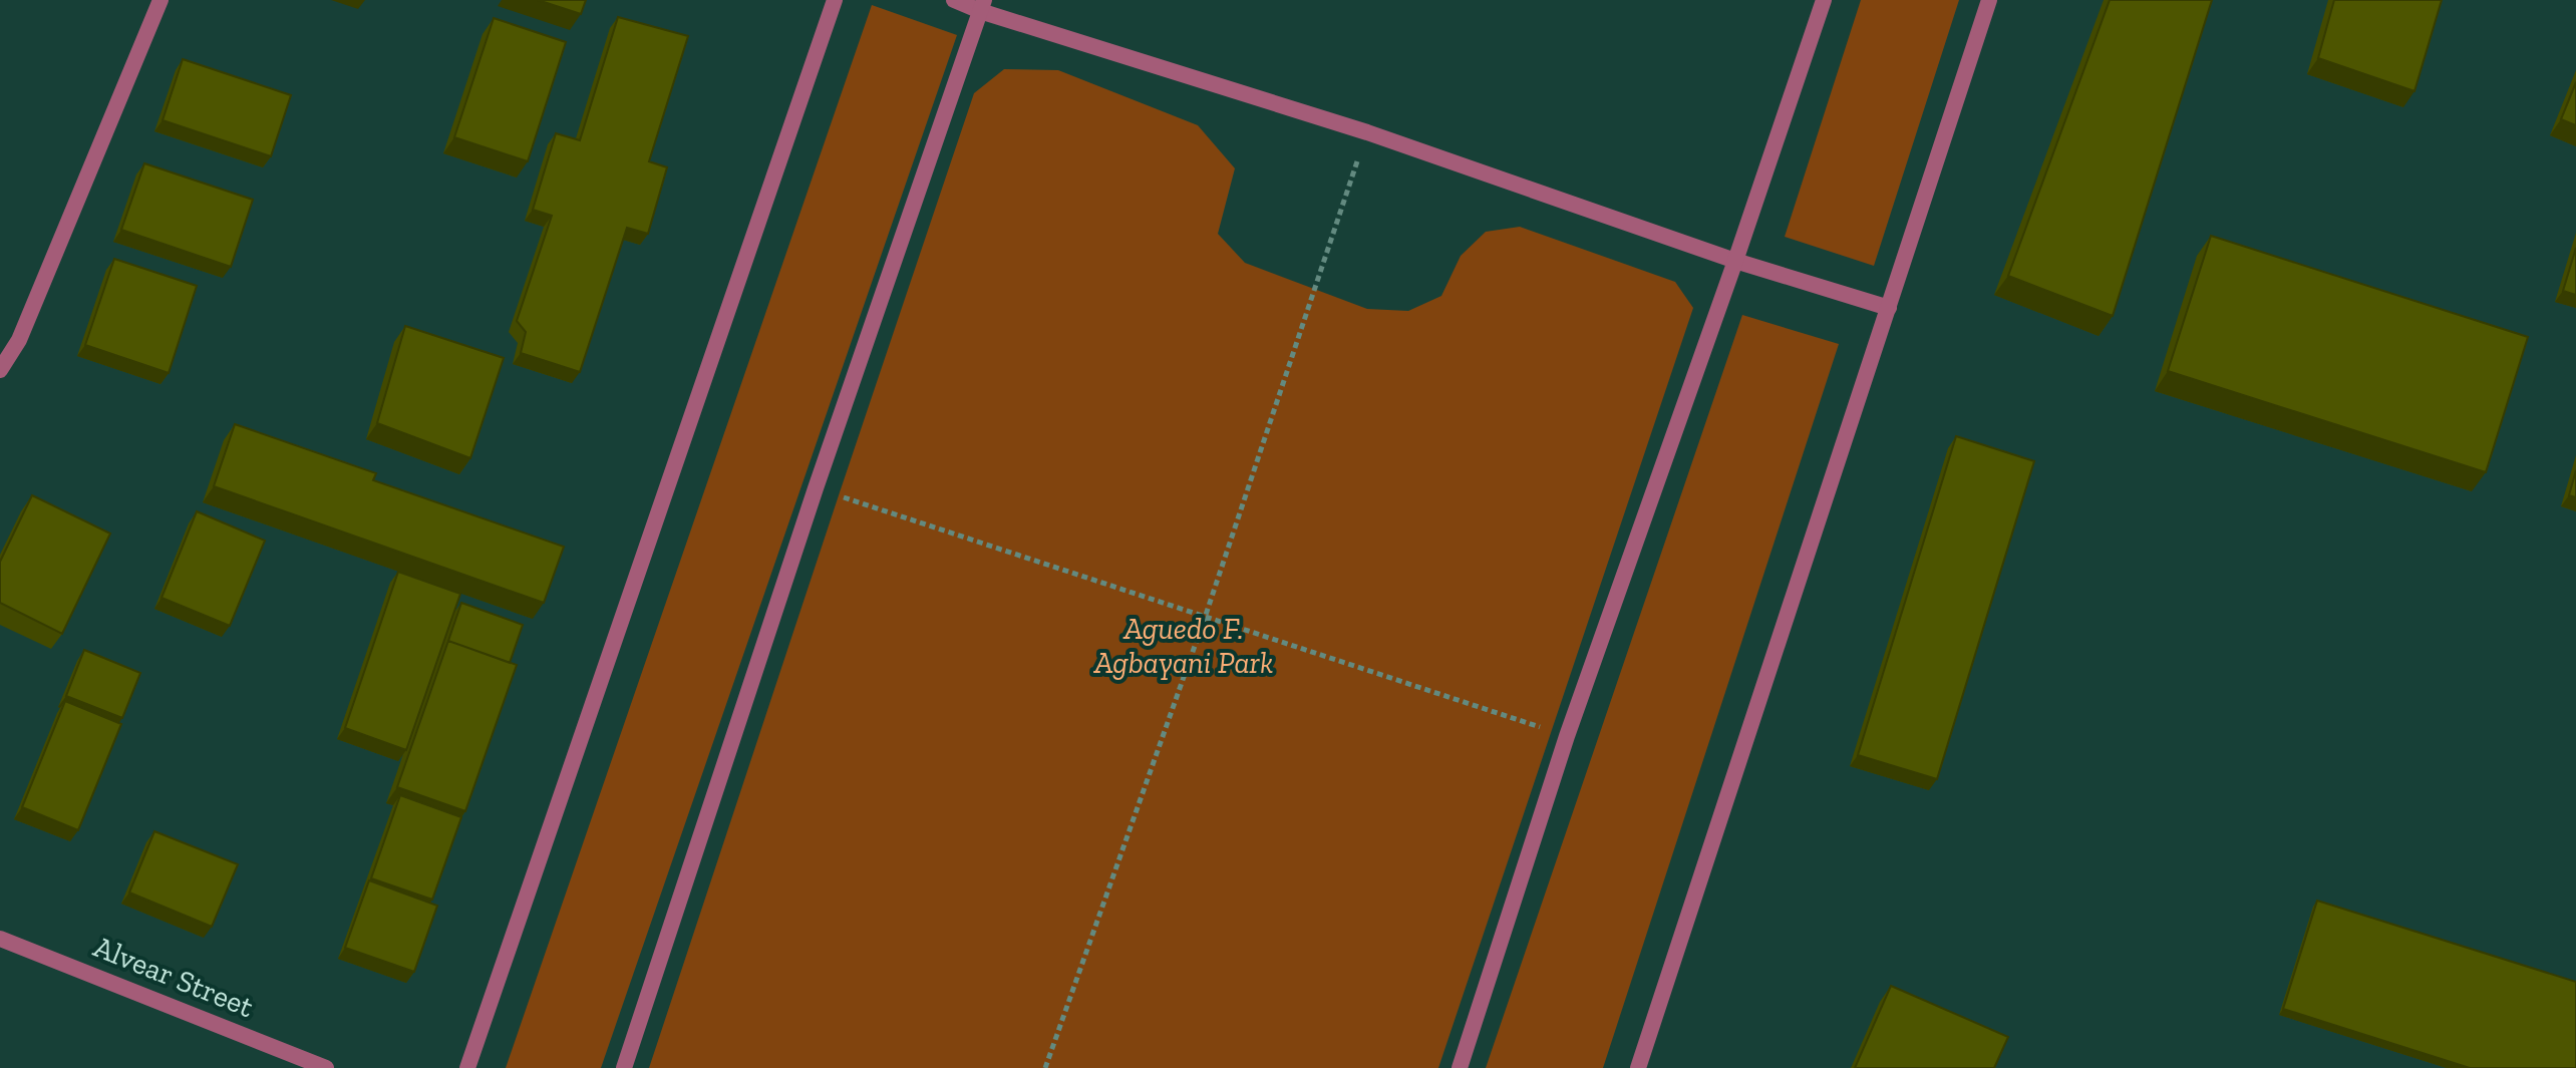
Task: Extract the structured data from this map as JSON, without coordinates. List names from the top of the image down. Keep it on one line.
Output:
{"streets":{"street":["Alvear Street"]},"parks":["Aguedo F. Agbayani Park"]}
